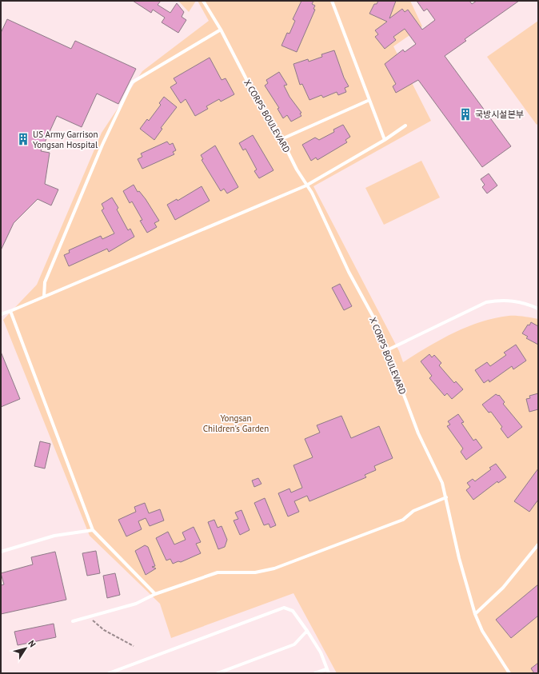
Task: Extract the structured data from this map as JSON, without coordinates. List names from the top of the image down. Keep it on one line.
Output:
{"streets":{"lane":["X CORPS BOULEVARD"]},"parks":["Yongsan Children's Garden"],"places":{"building":["국방시설본부","US Army Garrison Yongsan Hospital"]},"north":"top right"}
